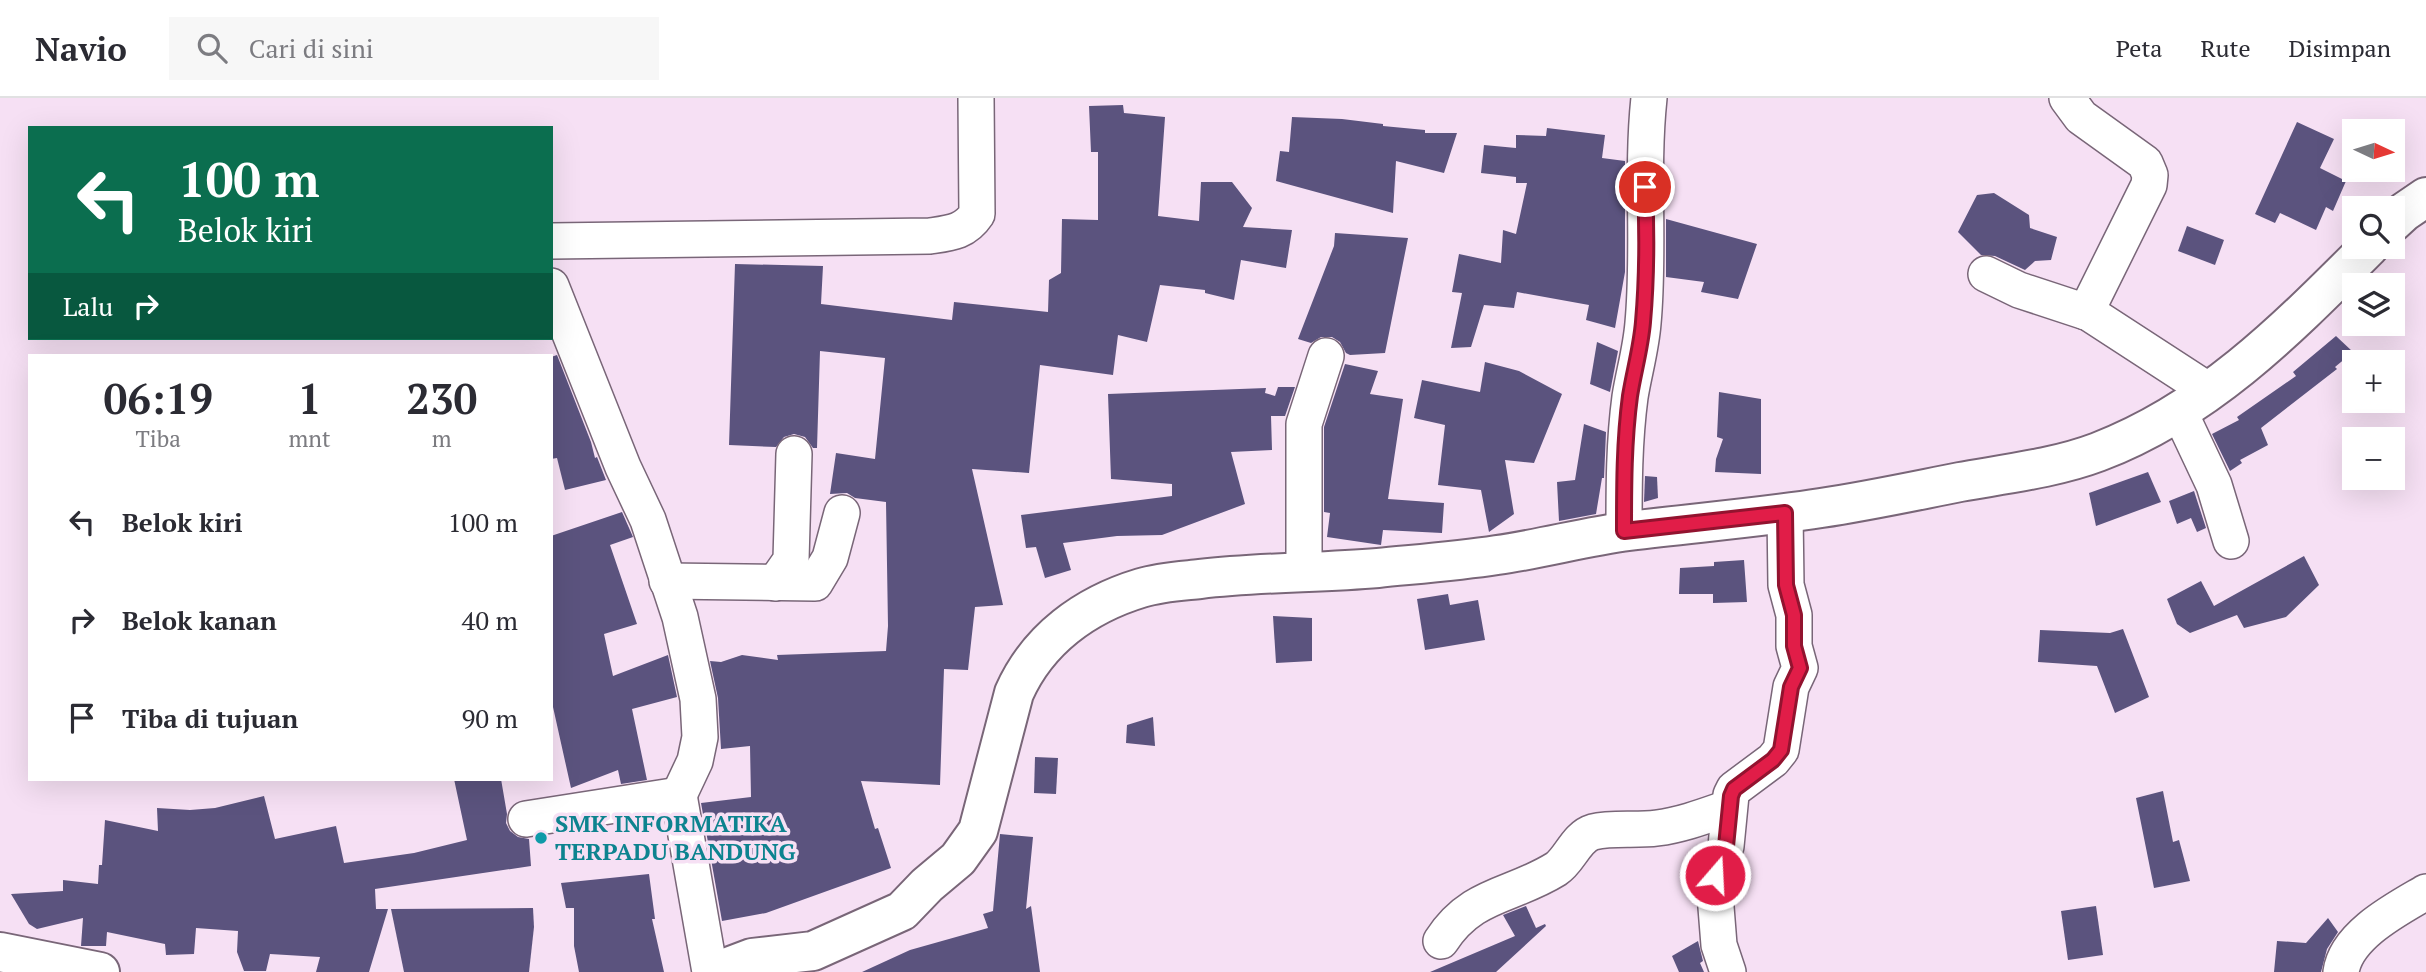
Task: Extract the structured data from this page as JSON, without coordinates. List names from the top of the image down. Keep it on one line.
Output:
{"places":["SMK INFORMATIKA TERPADU BANDUNG"],"north":"right","page":{"header":"Navio","search":"Cari di sini","nav":["Peta","Rute","Disimpan"],"map_buttons":["+","−"],"turn":["100 m","Belok kiri"],"then":"Lalu","eta":["06:19","Tiba","1","mnt","230","m"],"list":[{"name":"Belok kiri","value":"100 m"},{"name":"Belok kanan","value":"40 m"},{"name":"Tiba di tujuan","value":"90 m"}]}}
